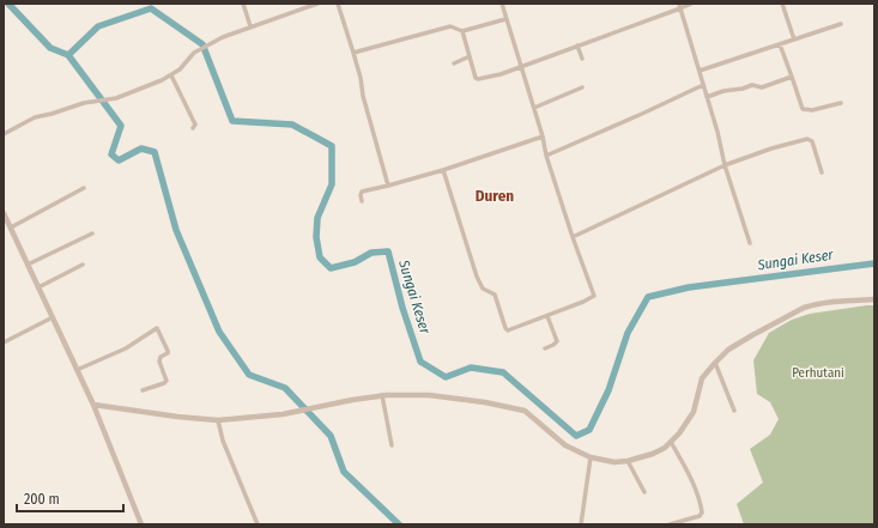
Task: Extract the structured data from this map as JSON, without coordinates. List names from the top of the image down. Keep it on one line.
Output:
{"districts":["Duren"],"water":["Sungai Keser"],"parks":["Perhutani"],"scale_bar":"200 m"}
